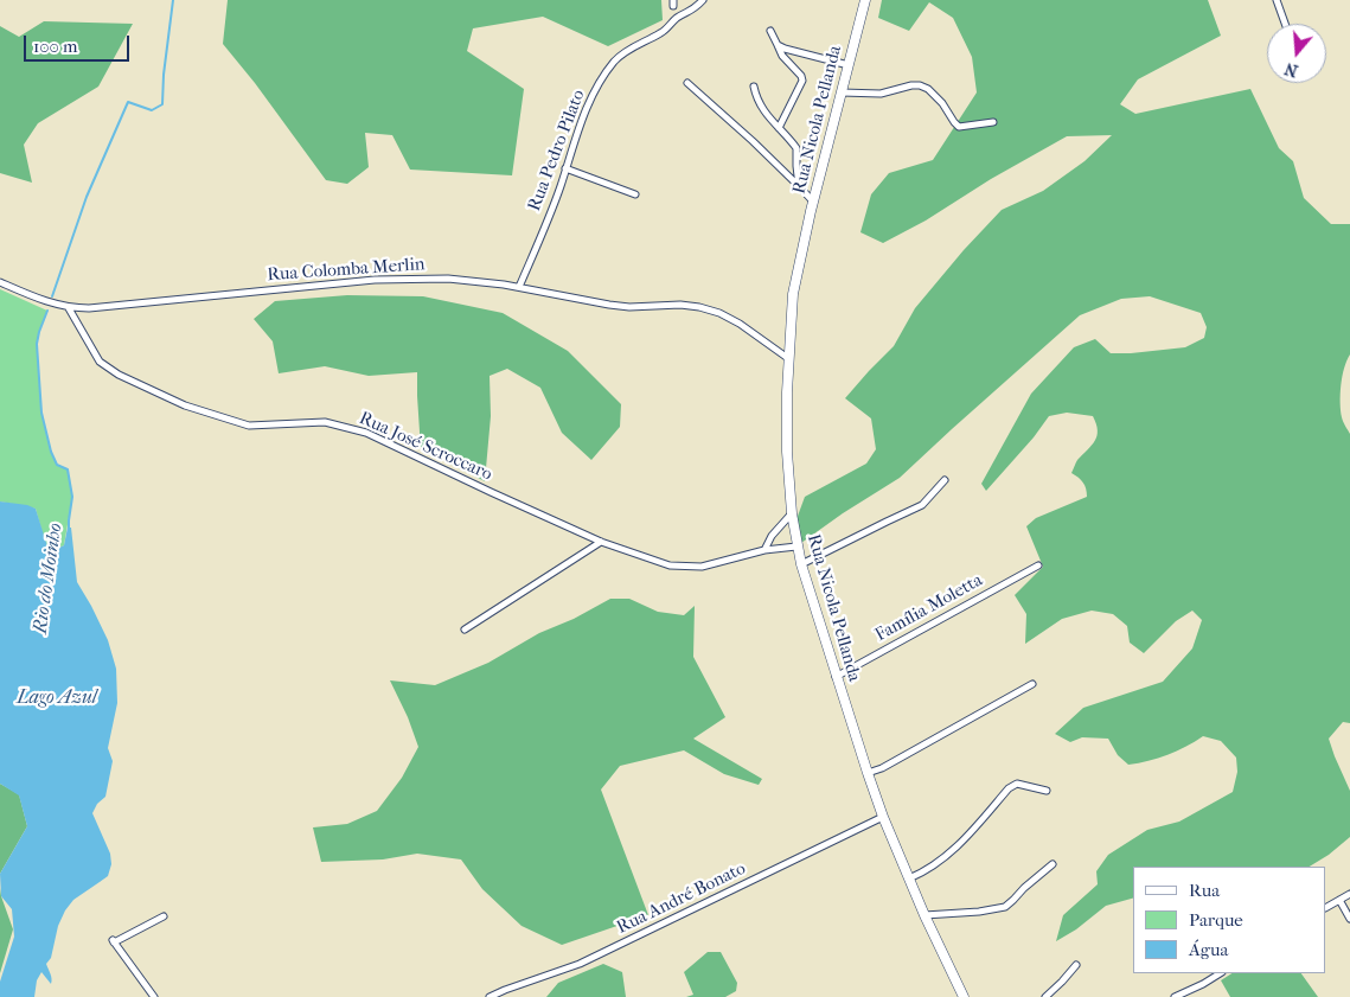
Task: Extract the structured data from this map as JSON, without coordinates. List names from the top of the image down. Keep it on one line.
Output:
{"streets":{"main road":["Rua Nicola Pellanda"],"street":["Rua Pedro Pilato","Rua Colomba Merlin","Rua José Scroccaro","Família Moletta","Rua André Bonato"]},"crossings":[["Rua Nicola Pellanda","Rua Colomba Merlin"],["Rua Nicola Pellanda","Rua José Scroccaro"],["Rua Nicola Pellanda","Família Moletta"],["Rua Nicola Pellanda","Rua André Bonato"],["Rua Pedro Pilato","Rua Colomba Merlin"],["Rua Colomba Merlin","Rua José Scroccaro"]],"water":["Rio do Moinho","Lago Azul"],"legend":["Rua","Parque","Água"],"scale_bar":"100 m","north":"bottom"}
